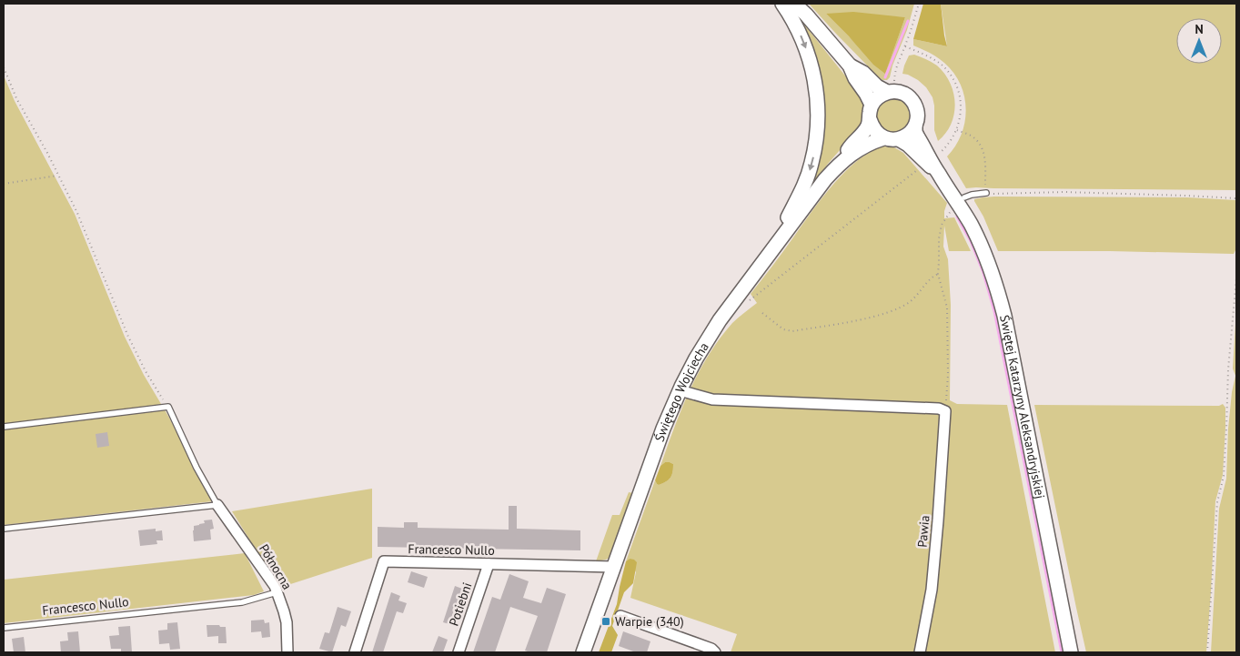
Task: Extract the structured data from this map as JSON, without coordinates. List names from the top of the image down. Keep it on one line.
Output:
{"streets":{"street":["Świętego Wojciecha","Świętej Katarzyny Aleksandryjskiej","Pawia","Francesco Nullo","Północna","Potiebni"]},"crossings":[["Świętego Wojciecha","Świętej Katarzyny Aleksandryjskiej"],["Świętego Wojciecha","Francesco Nullo"],["Francesco Nullo","Północna"],["Francesco Nullo","Potiebni"]],"places":{"transit":["Warpie (340)"]},"north":"top"}
